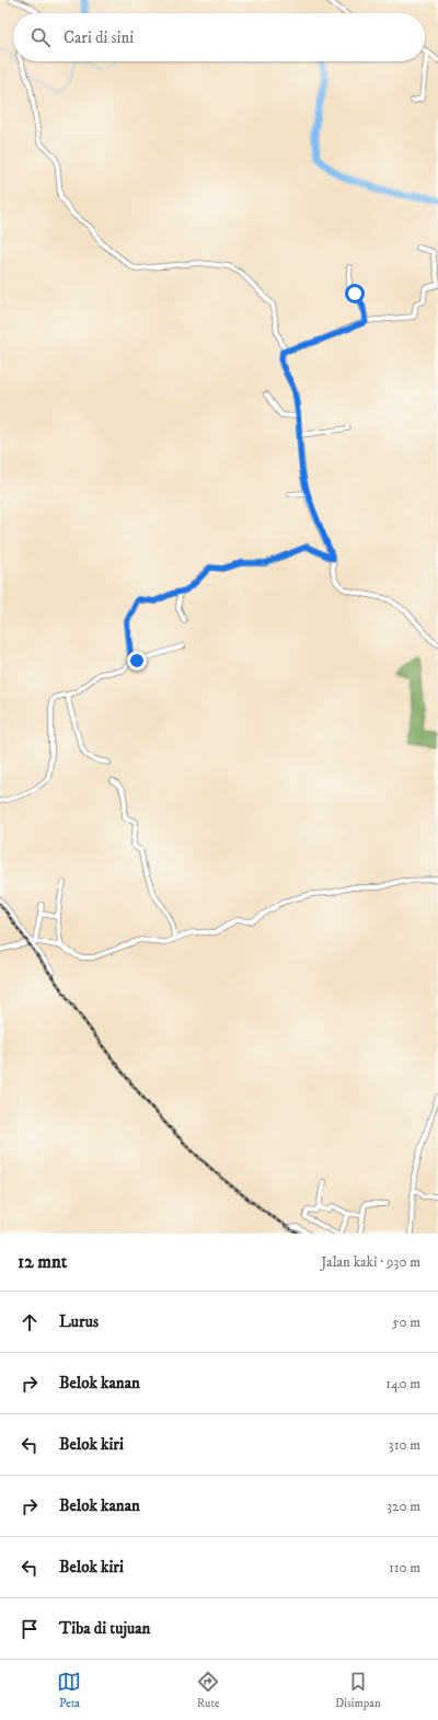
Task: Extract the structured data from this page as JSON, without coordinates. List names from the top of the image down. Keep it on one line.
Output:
{"page":{"search":"Cari di sini","heading":["12 mnt","Jalan kaki · 930 m"],"list":[["Lurus","50 m"],["Belok kanan","140 m"],["Belok kiri","310 m"],["Belok kanan","320 m"],["Belok kiri","110 m"],"Tiba di tujuan"],"nav":["Peta","Rute","Disimpan"]}}
